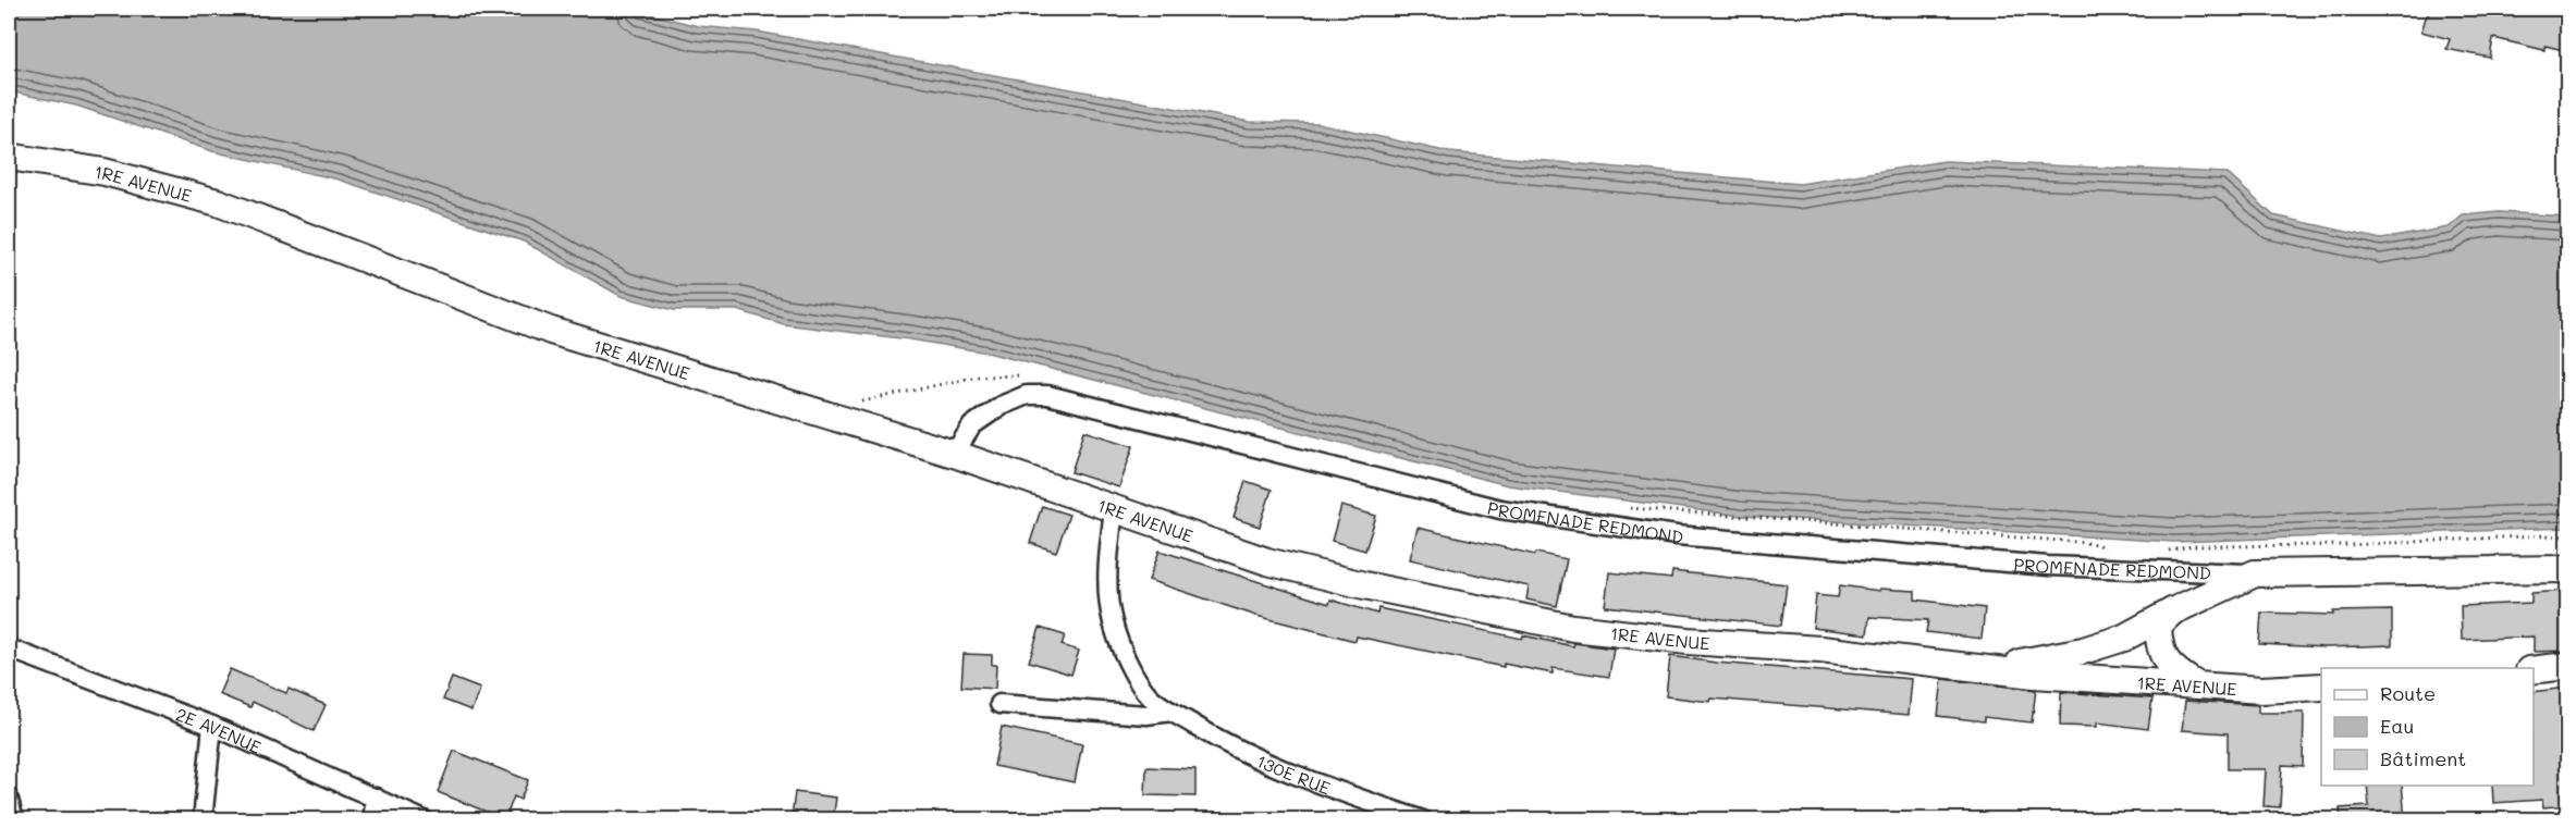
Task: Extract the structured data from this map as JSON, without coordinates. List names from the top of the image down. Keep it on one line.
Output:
{"streets":{"street":["1RE AVENUE","PROMENADE REDMOND","2E AVENUE","130E RUE"]},"crossings":[["1RE AVENUE","PROMENADE REDMOND"],["1RE AVENUE","130E RUE"]],"legend":["Route","Eau","Bâtiment"]}
